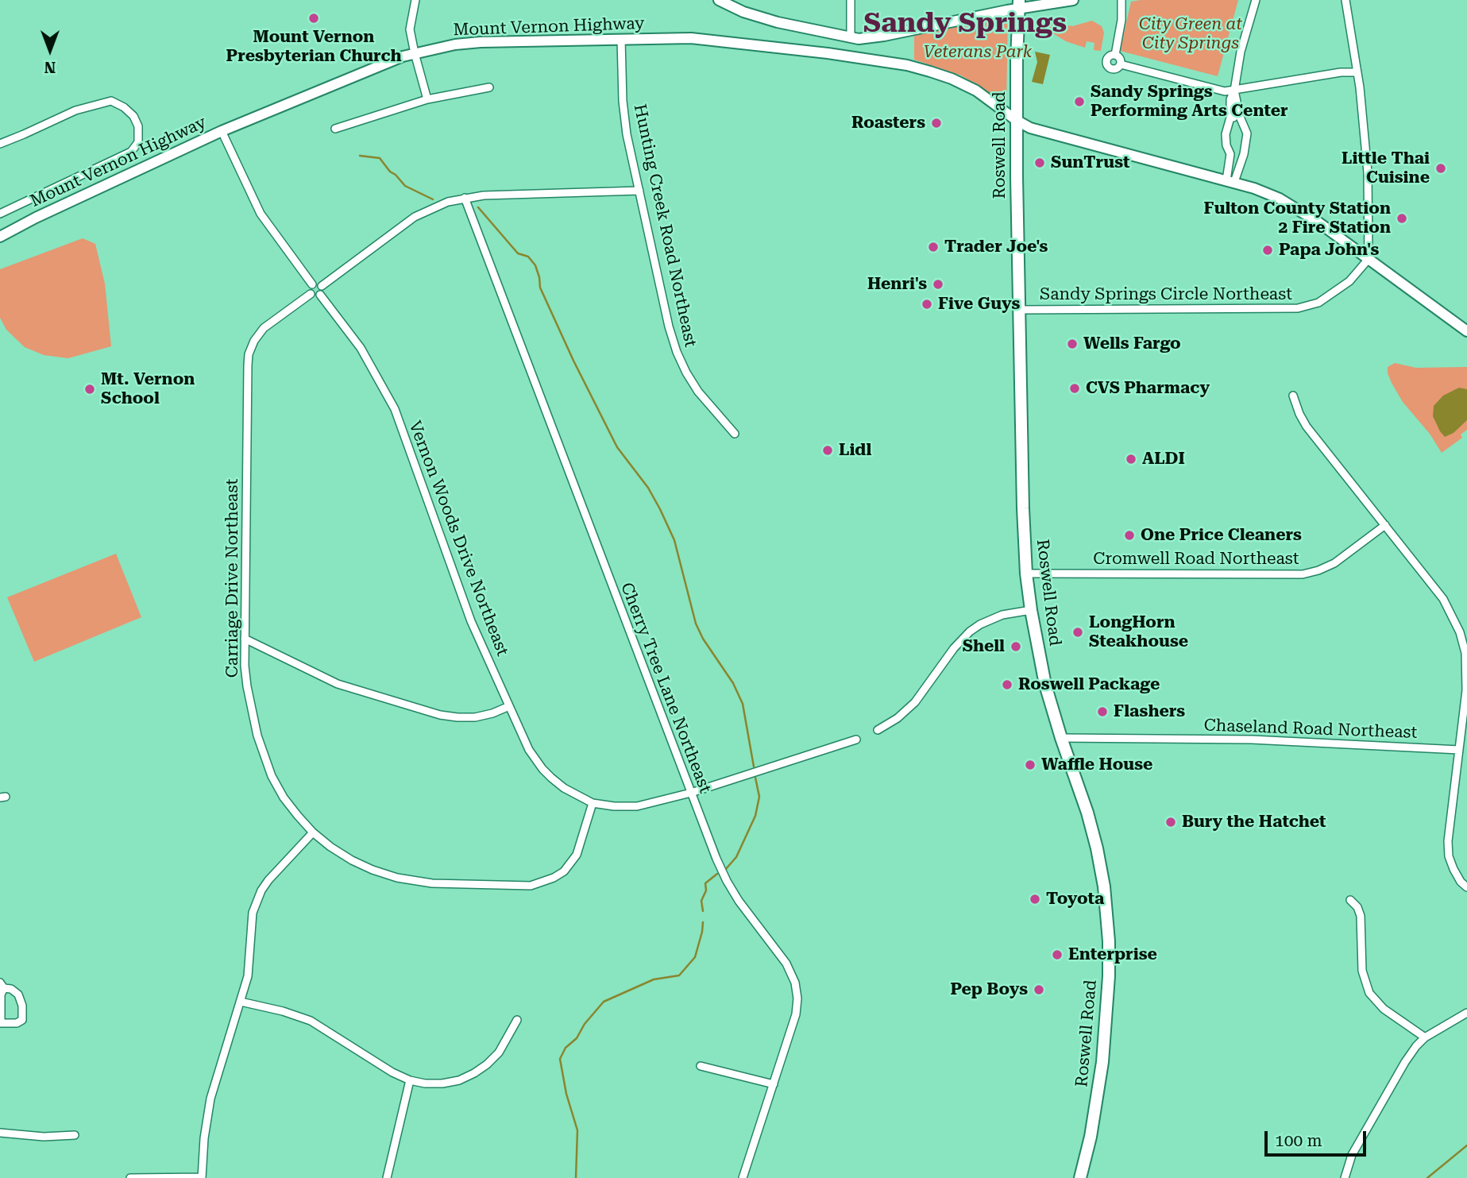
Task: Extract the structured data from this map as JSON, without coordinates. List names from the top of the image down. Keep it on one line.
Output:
{"streets":{"main road":["Mount Vernon Highway","Roswell Road"],"street":["Hunting Creek Road Northeast","Sandy Springs Circle Northeast","Vernon Woods Drive Northeast","Cromwell Road Northeast","Carriage Drive Northeast","Cherry Tree Lane Northeast","Chaseland Road Northeast"]},"crossings":[["Mount Vernon Highway","Roswell Road"],["Mount Vernon Highway","Hunting Creek Road Northeast"],["Mount Vernon Highway","Sandy Springs Circle Northeast"],["Roswell Road","Sandy Springs Circle Northeast"],["Roswell Road","Cromwell Road Northeast"],["Roswell Road","Chaseland Road Northeast"],["Vernon Woods Drive Northeast","Carriage Drive Northeast"],["Vernon Woods Drive Northeast","Cherry Tree Lane Northeast"]],"districts":["Sandy Springs"],"parks":["City Green at City Springs","Veterans Park"],"places":["Mount Vernon Presbyterian Church","Sandy Springs Performing Arts Center","Roasters","SunTrust","Little Thai Cuisine","Fulton County Station 2 Fire Station","Trader Joe's","Papa John's","Henri's","Five Guys","Wells Fargo","CVS Pharmacy","Mt. Vernon School","Lidl","ALDI","One Price Cleaners","LongHorn Steakhouse","Shell","Roswell Package","Flashers","Waffle House","Bury the Hatchet","Toyota","Enterprise","Pep Boys"],"scale_bar":"100 m","north":"bottom"}
